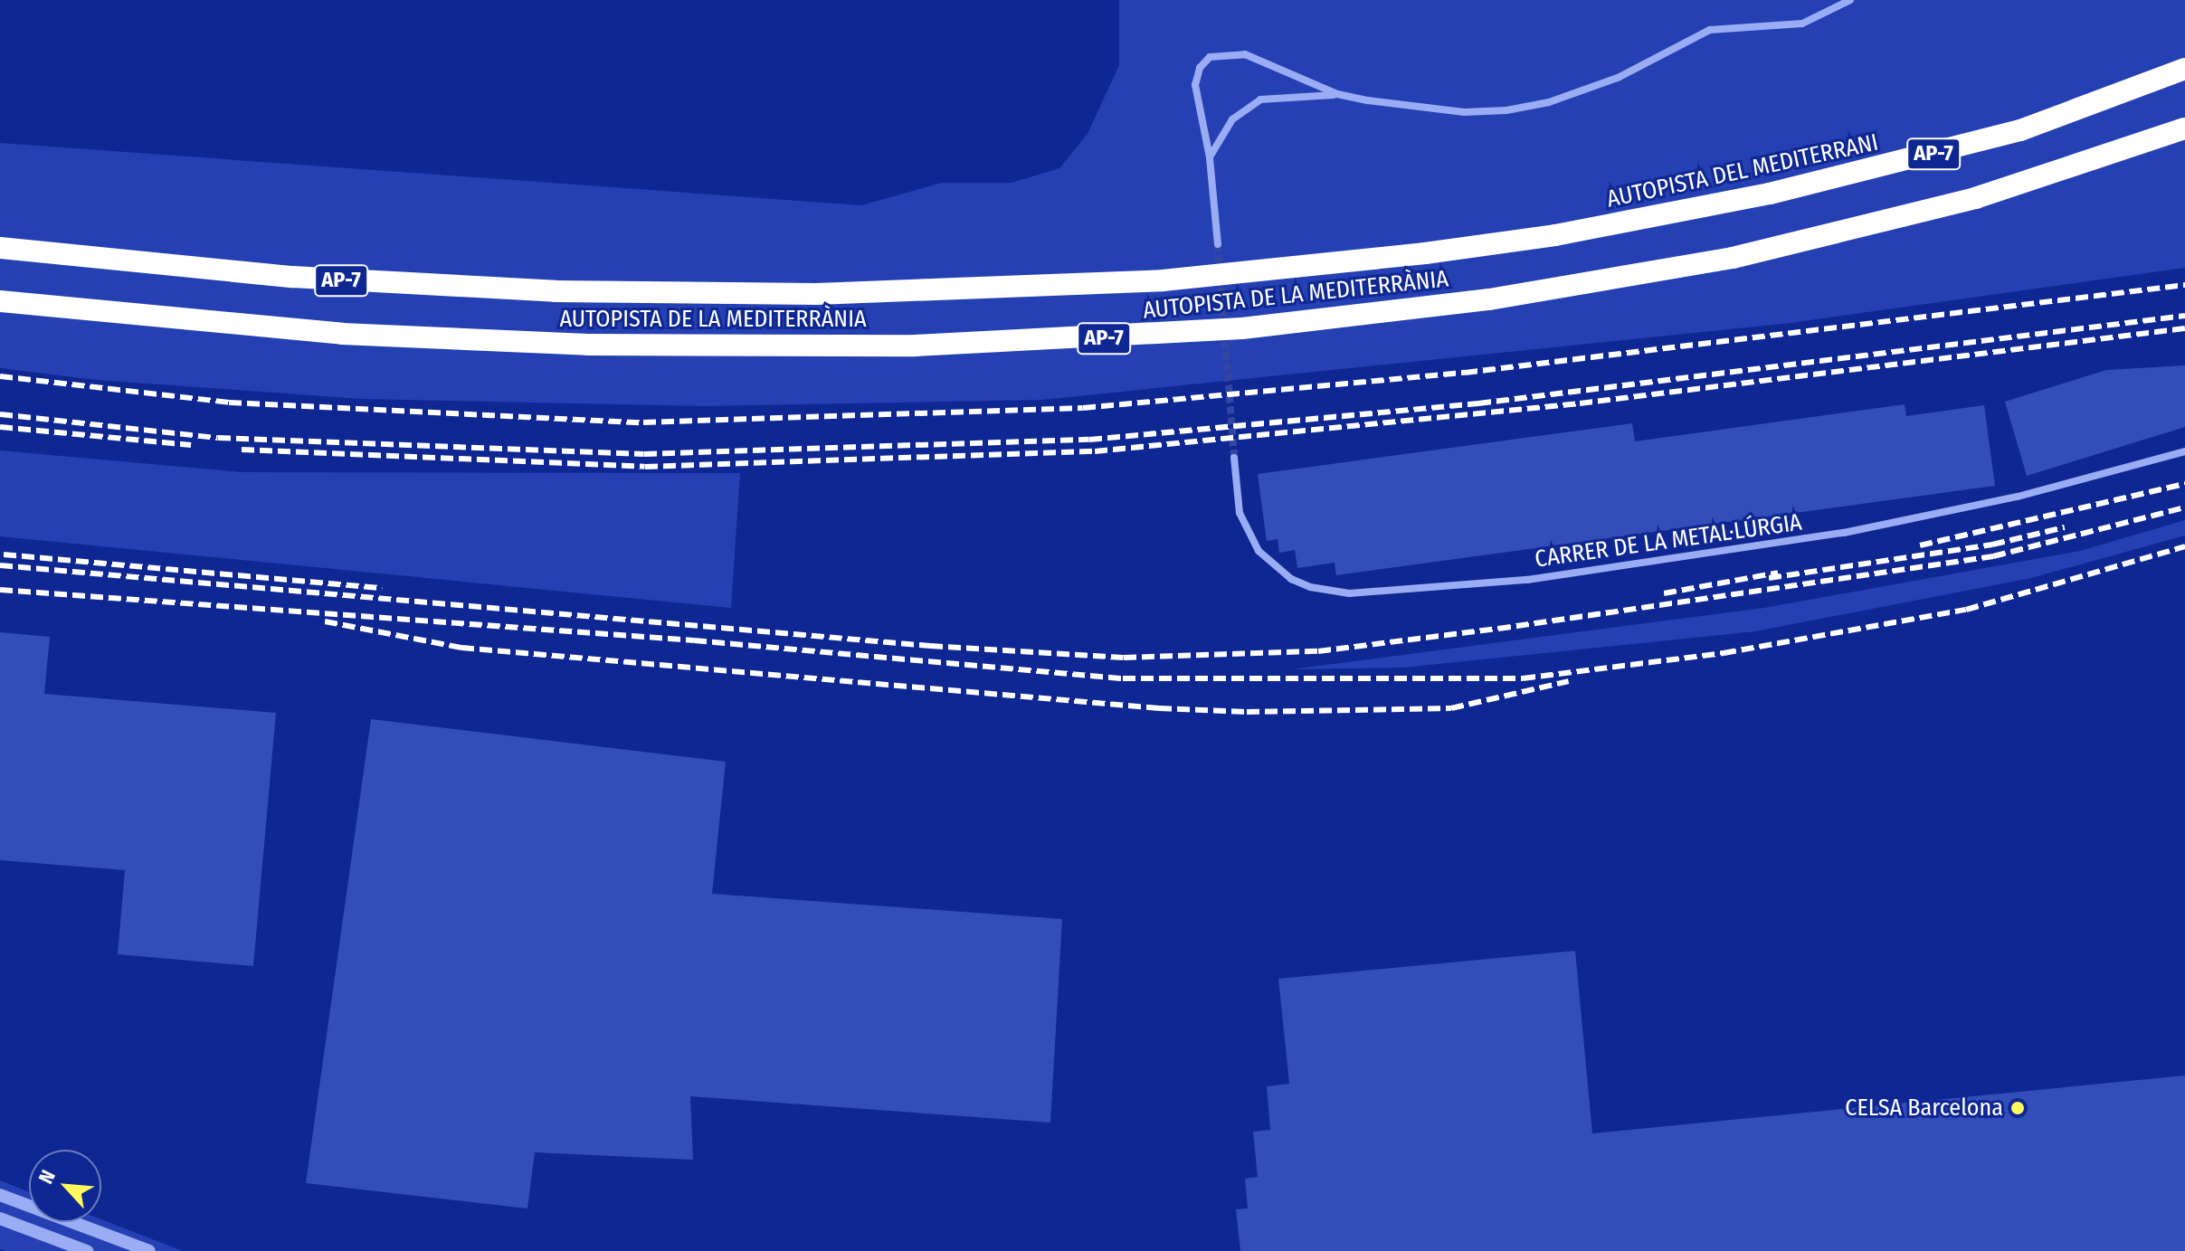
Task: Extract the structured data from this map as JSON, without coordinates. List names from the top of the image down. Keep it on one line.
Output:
{"streets":{"highway":["AP-7","AUTOPISTA DEL MEDITERRANI","AUTOPISTA DE LA MEDITERRÀNIA"],"street":["CARRER DE LA METAL·LÚRGIA"]},"crossings":[["AUTOPISTA DEL MEDITERRANI","AUTOPISTA DE LA MEDITERRÀNIA"]],"places":["CELSA Barcelona"],"north":"top left"}
